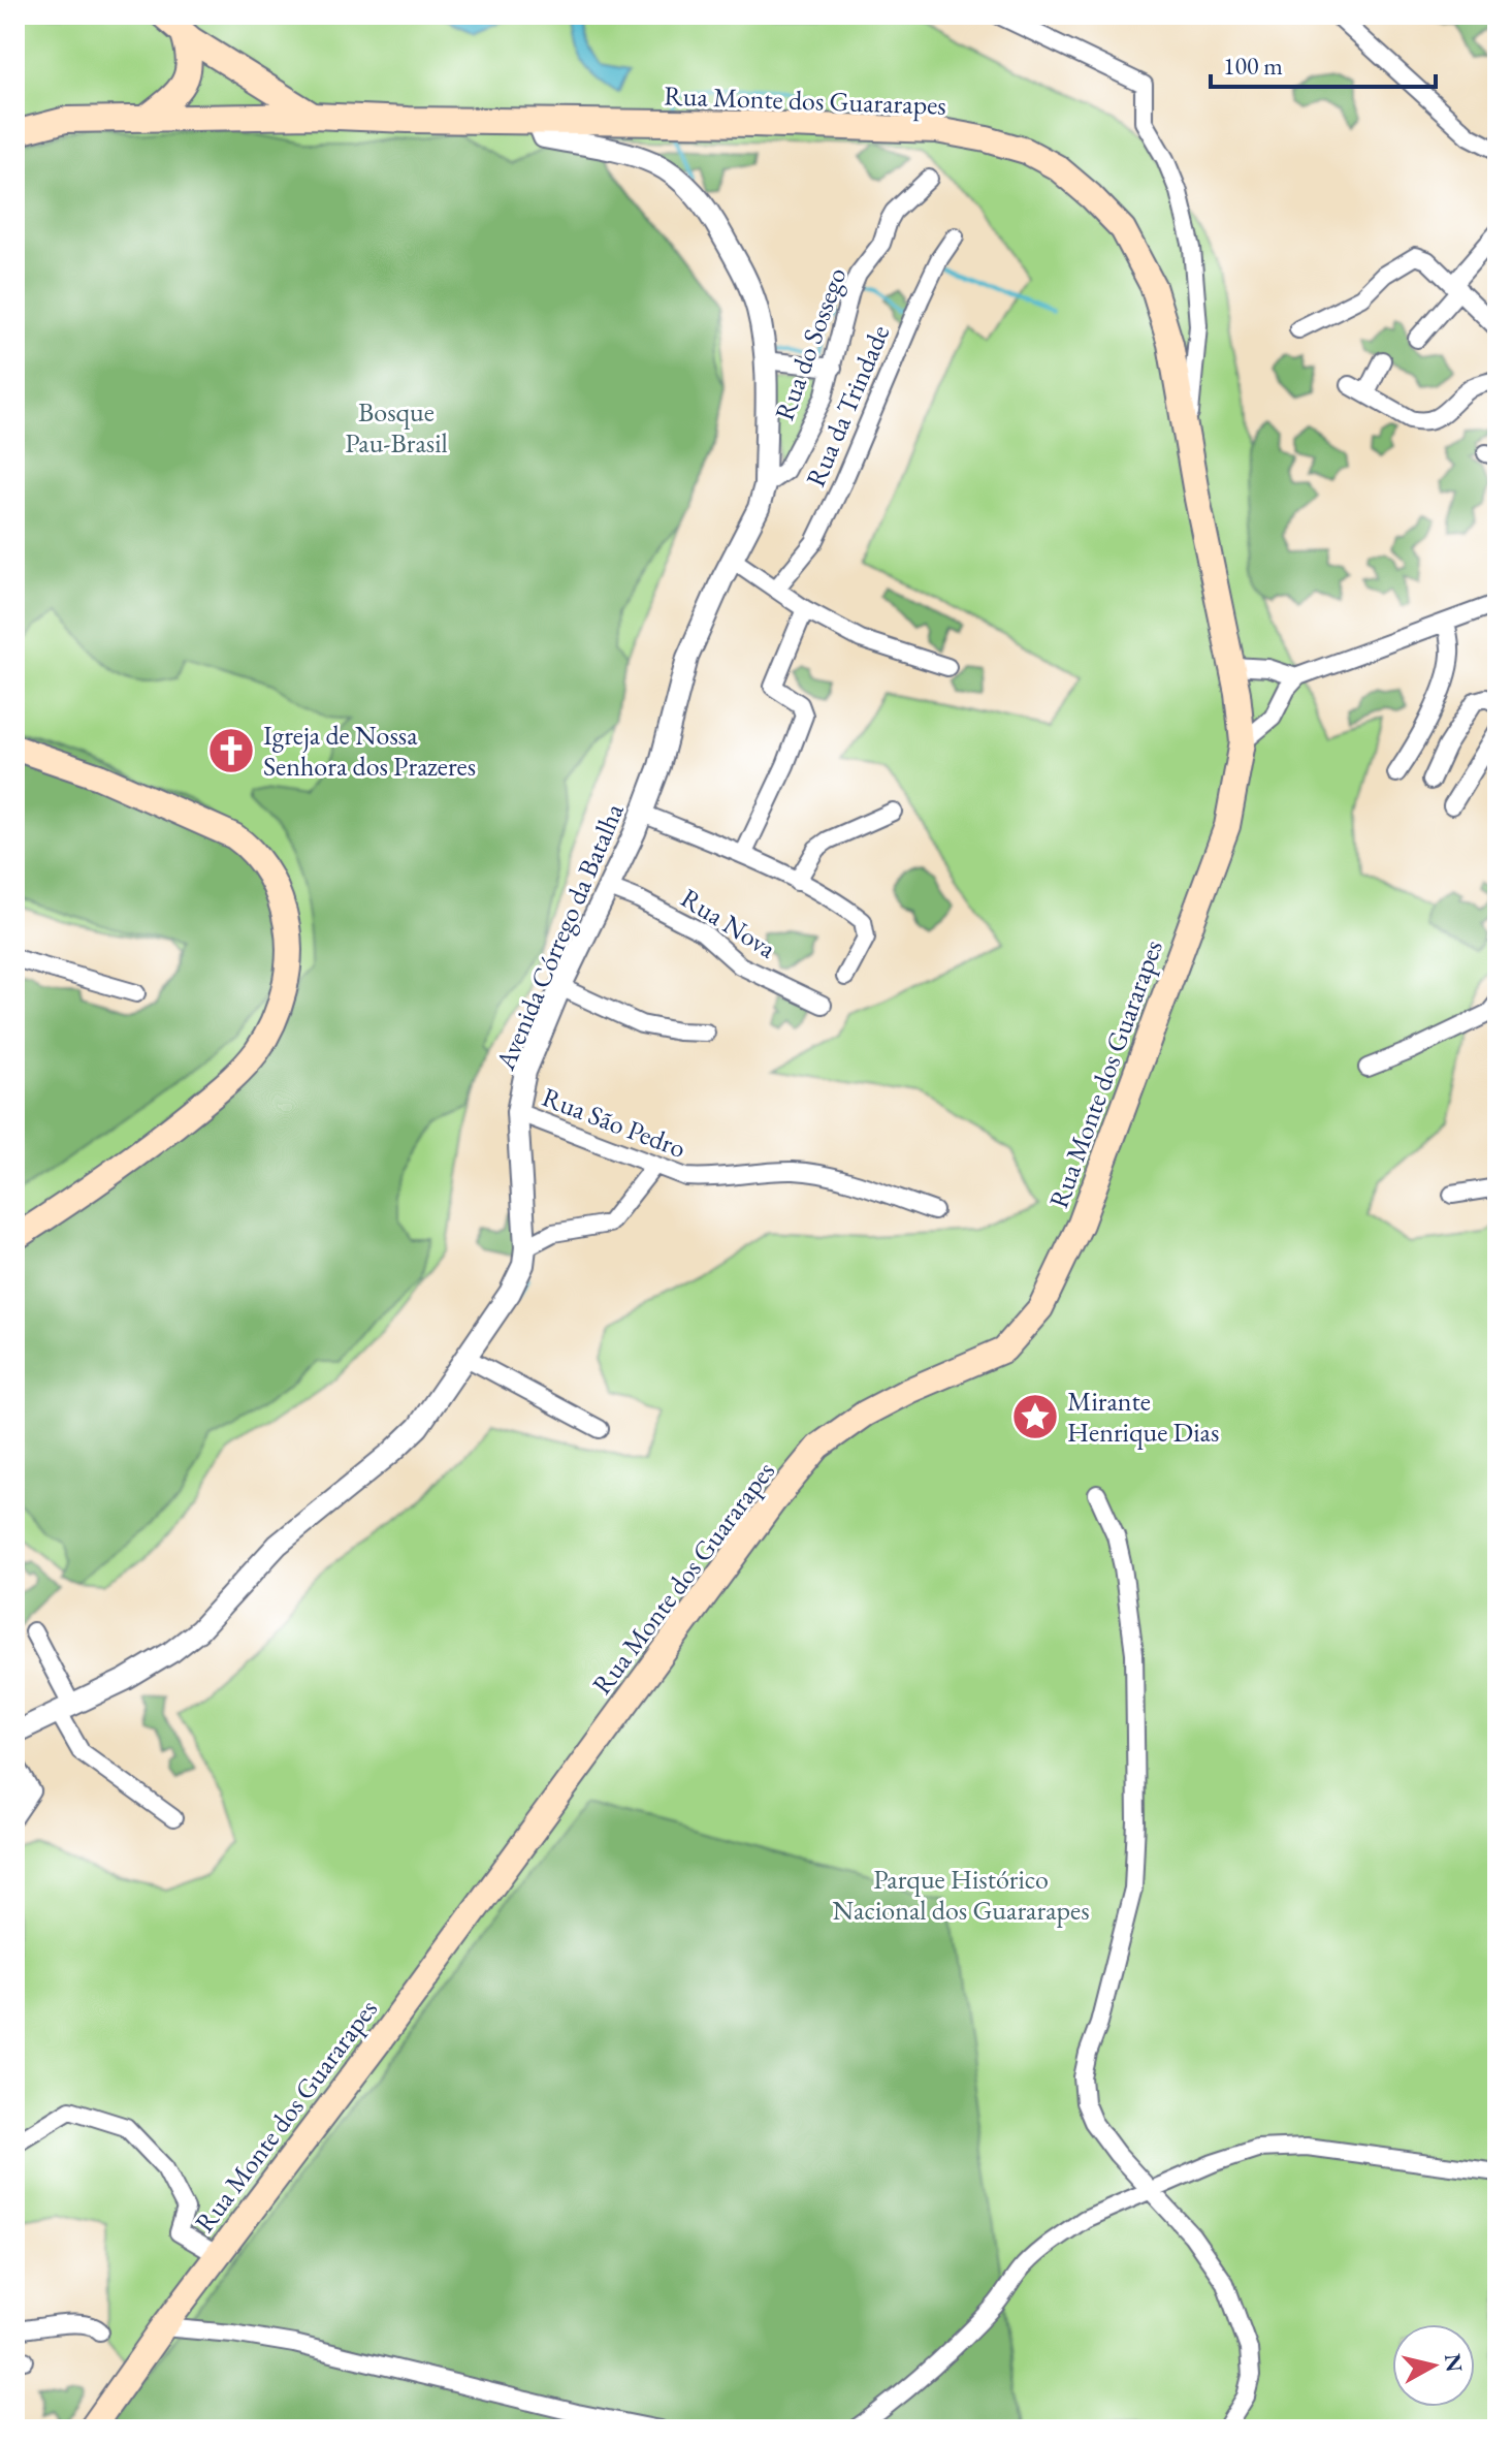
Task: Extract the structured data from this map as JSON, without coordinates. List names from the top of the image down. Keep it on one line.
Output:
{"streets":{"main road":["Rua Monte dos Guararapes"],"street":["Rua do Sossego","Rua da Trindade","Rua Nova","Avenida Córrego da Batalha","Rua São Pedro"]},"crossings":[["Rua Monte dos Guararapes","Avenida Córrego da Batalha"],["Rua do Sossego","Avenida Córrego da Batalha"],["Rua Nova","Avenida Córrego da Batalha"],["Avenida Córrego da Batalha","Rua São Pedro"]],"parks":["Bosque Pau-Brasil","Parque Histórico Nacional dos Guararapes"],"places":{"church":["Igreja de Nossa Senhora dos Prazeres"],"place":["Mirante Henrique Dias"]},"scale_bar":"100 m","north":"right"}
